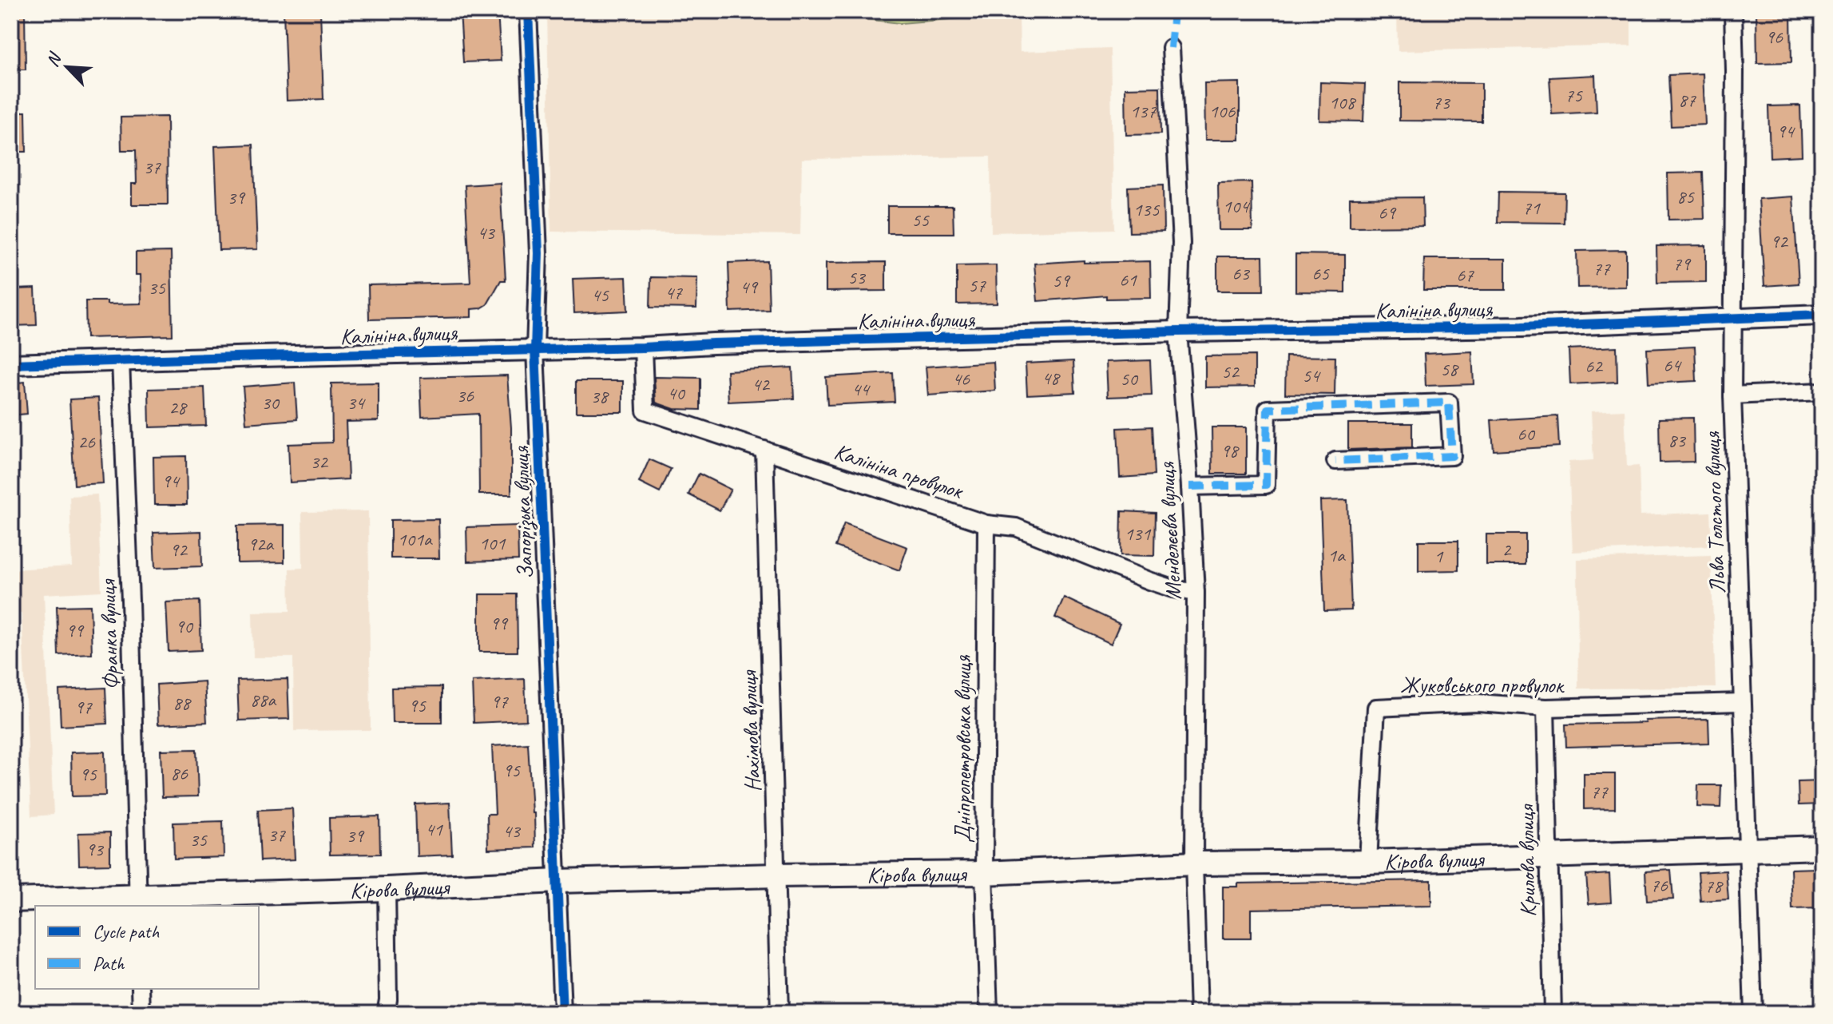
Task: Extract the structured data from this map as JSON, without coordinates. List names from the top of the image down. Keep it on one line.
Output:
{"streets":{"main road":["Кірова вулиця"],"street":["Калініна вулиця","Калініна провулок","Запорізька вулиця","Льва Толстого вулиця","Менделєєва вулиця","Франка вулиця","Жуковського провулок","Нахімова вулиця","Дніпропетровська вулиця","Крилова вулиця"]},"crossings":[["Калініна вулиця","Калініна провулок"],["Калініна вулиця","Запорізька вулиця"],["Калініна вулиця","Льва Толстого вулиця"],["Калініна вулиця","Менделєєва вулиця"],["Калініна вулиця","Франка вулиця"],["Калініна провулок","Менделєєва вулиця"],["Калініна провулок","Нахімова вулиця"],["Калініна провулок","Дніпропетровська вулиця"],["Запорізька вулиця","Кірова вулиця"],["Льва Толстого вулиця","Жуковського провулок"],["Льва Толстого вулиця","Кірова вулиця"],["Менделєєва вулиця","Кірова вулиця"],["Франка вулиця","Кірова вулиця"],["Жуковського провулок","Кірова вулиця"],["Жуковського провулок","Крилова вулиця"],["Нахімова вулиця","Кірова вулиця"],["Дніпропетровська вулиця","Кірова вулиця"],["Кірова вулиця","Крилова вулиця"]],"house_numbers":["96","75","87","108","73","137","106","94","37","85","39","104","71","135","69","55","43","92","79","77","63","65","67","53","61","59","57","49","35","47","45","64","62","58","52","54","48","46","50","42","44","40","36","38","30","34","28","60","83","26","98","32","94","131","101а","101","92а","92","2","1а","1","99","90","99","88а","97","88","95","97","95","86","95","77","41","43","37","39","35","93","76","78"],"legend":["Cycle path","Path"],"north":"top left"}
